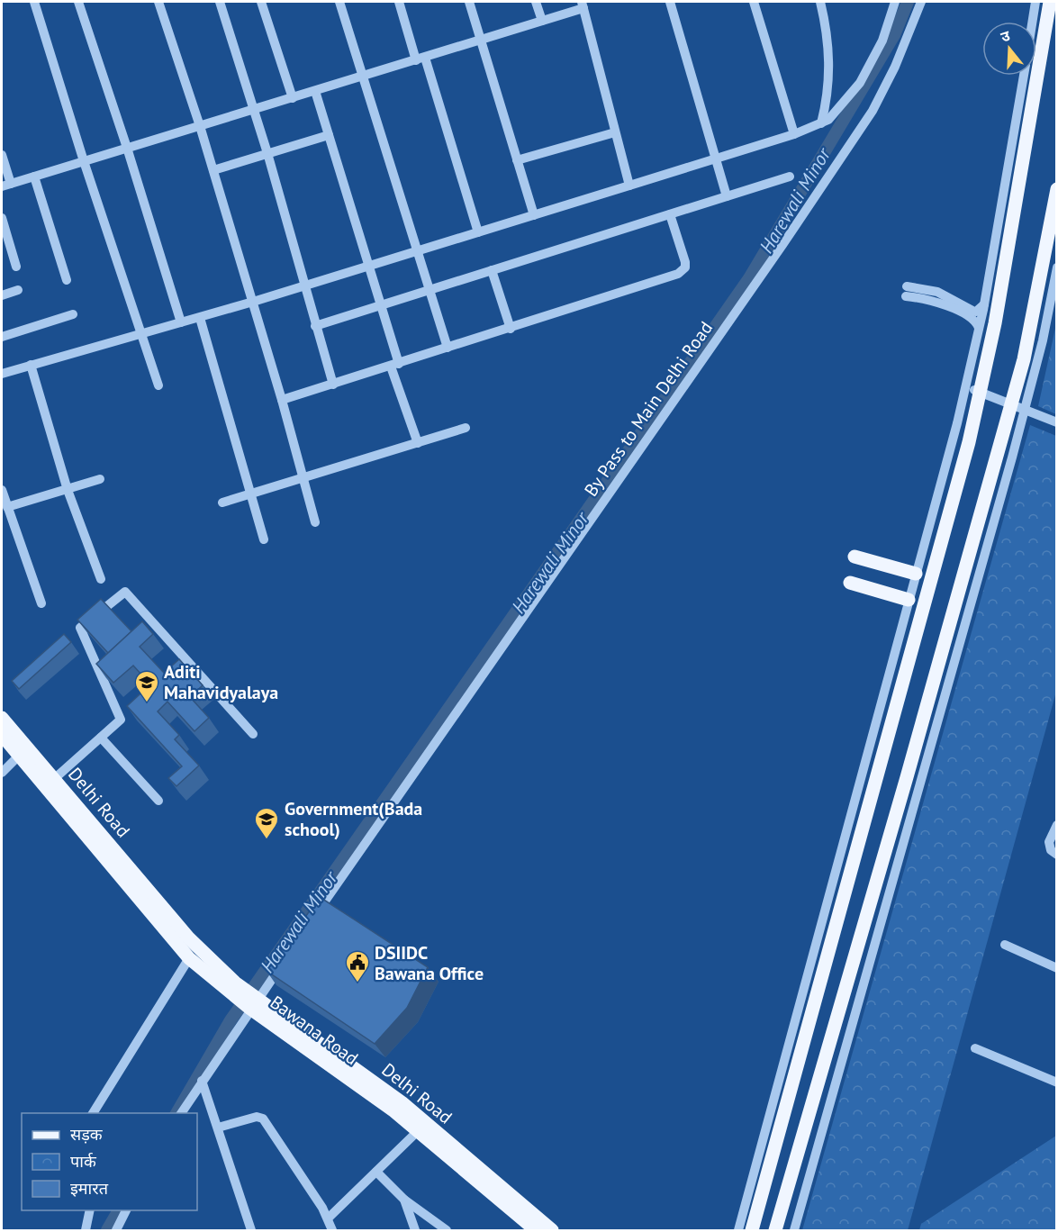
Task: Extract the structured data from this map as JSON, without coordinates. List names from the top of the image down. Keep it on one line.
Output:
{"streets":{"main road":["Delhi Road","Bawana Road"],"street":["By Pass to Main Delhi Road"]},"crossings":[["Delhi Road","Bawana Road"]],"water":["Harewali Minor"],"places":{"school or university":["Aditi Mahavidyalaya","Government(Bada school)"],"public building":["DSIIDC Bawana Office"]},"legend":["सड़क","पार्क","इमारत"],"north":"top"}
